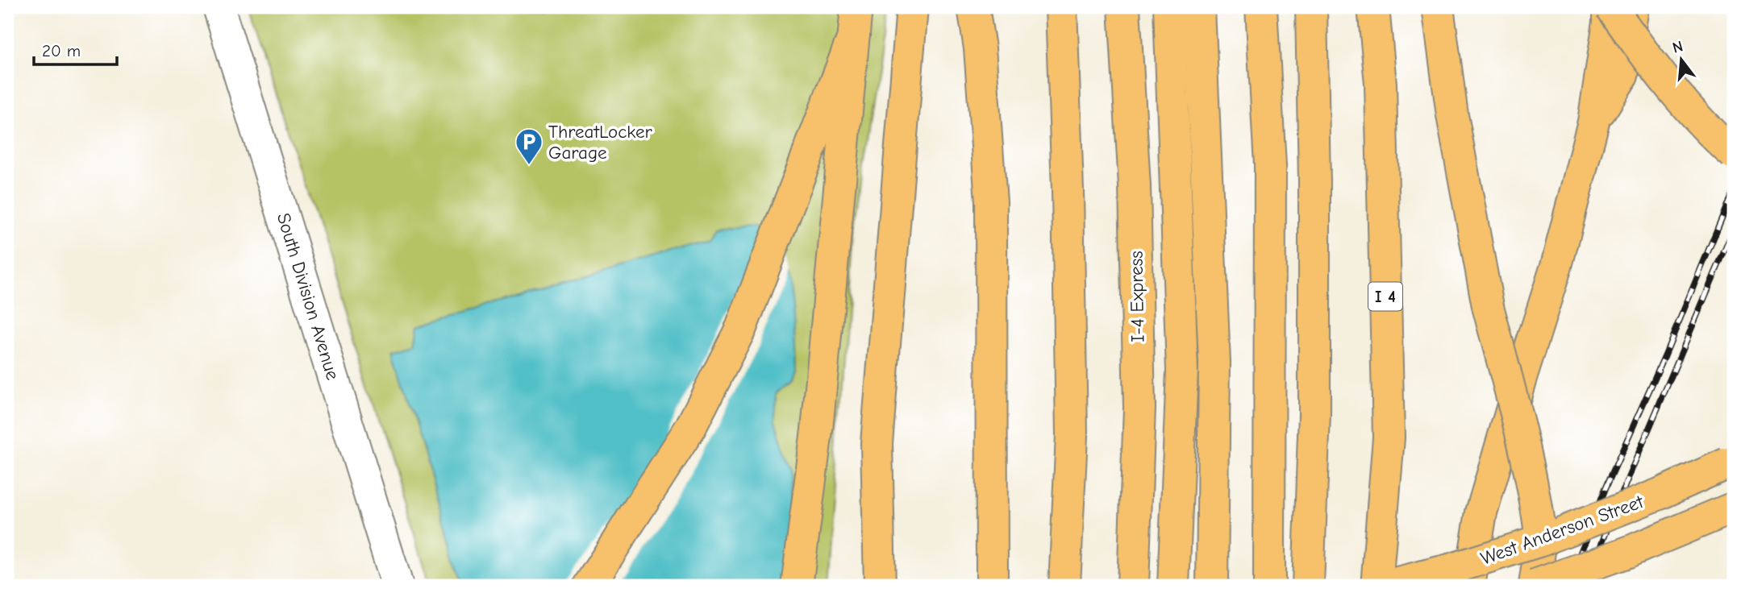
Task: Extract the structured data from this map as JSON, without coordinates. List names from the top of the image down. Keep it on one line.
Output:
{"streets":{"main road":["I-4 Express","I 4","West Anderson Street"],"street":["South Division Avenue"]},"places":{"parking":["ThreatLocker Garage"]},"scale_bar":"20 m","north":"top"}
